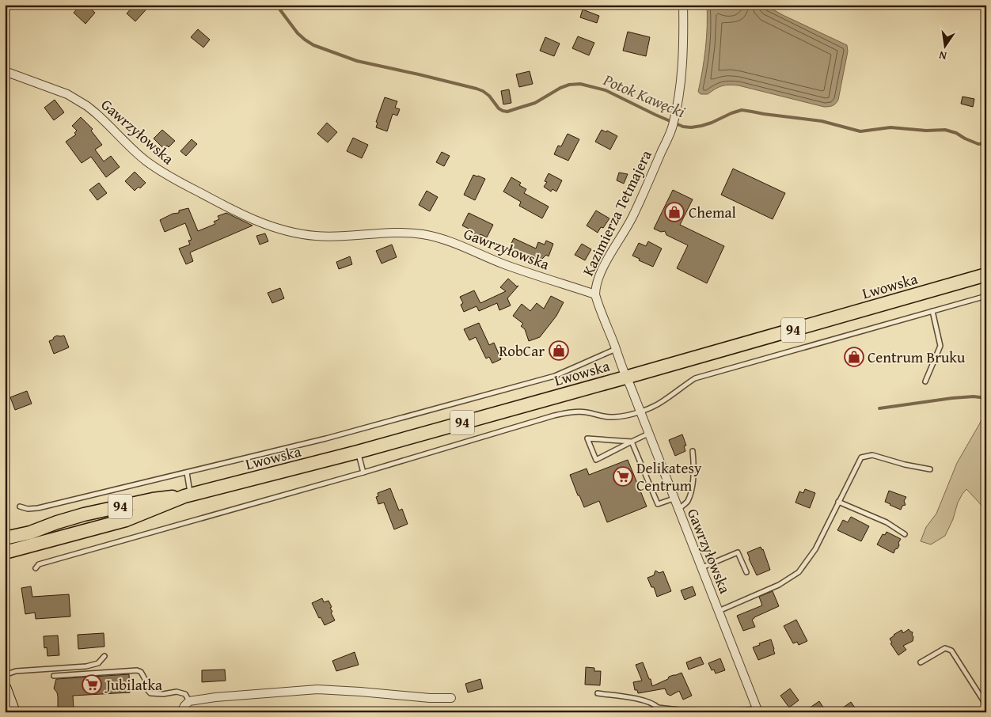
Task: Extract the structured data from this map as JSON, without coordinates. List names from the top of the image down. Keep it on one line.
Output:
{"streets":{"main road":["Lwowska","94"],"street":["Gawrzyłowska","Kazimierza Tetmajera"]},"crossings":[["Gawrzyłowska","Kazimierza Tetmajera"],["Gawrzyłowska","Lwowska"]],"water":["Potok Kawęcki"],"places":{"shop":["Chemal","RobCar","Centrum Bruku"],"supermarket":["Delikatesy Centrum","Jubilatka"]},"north":"bottom"}
